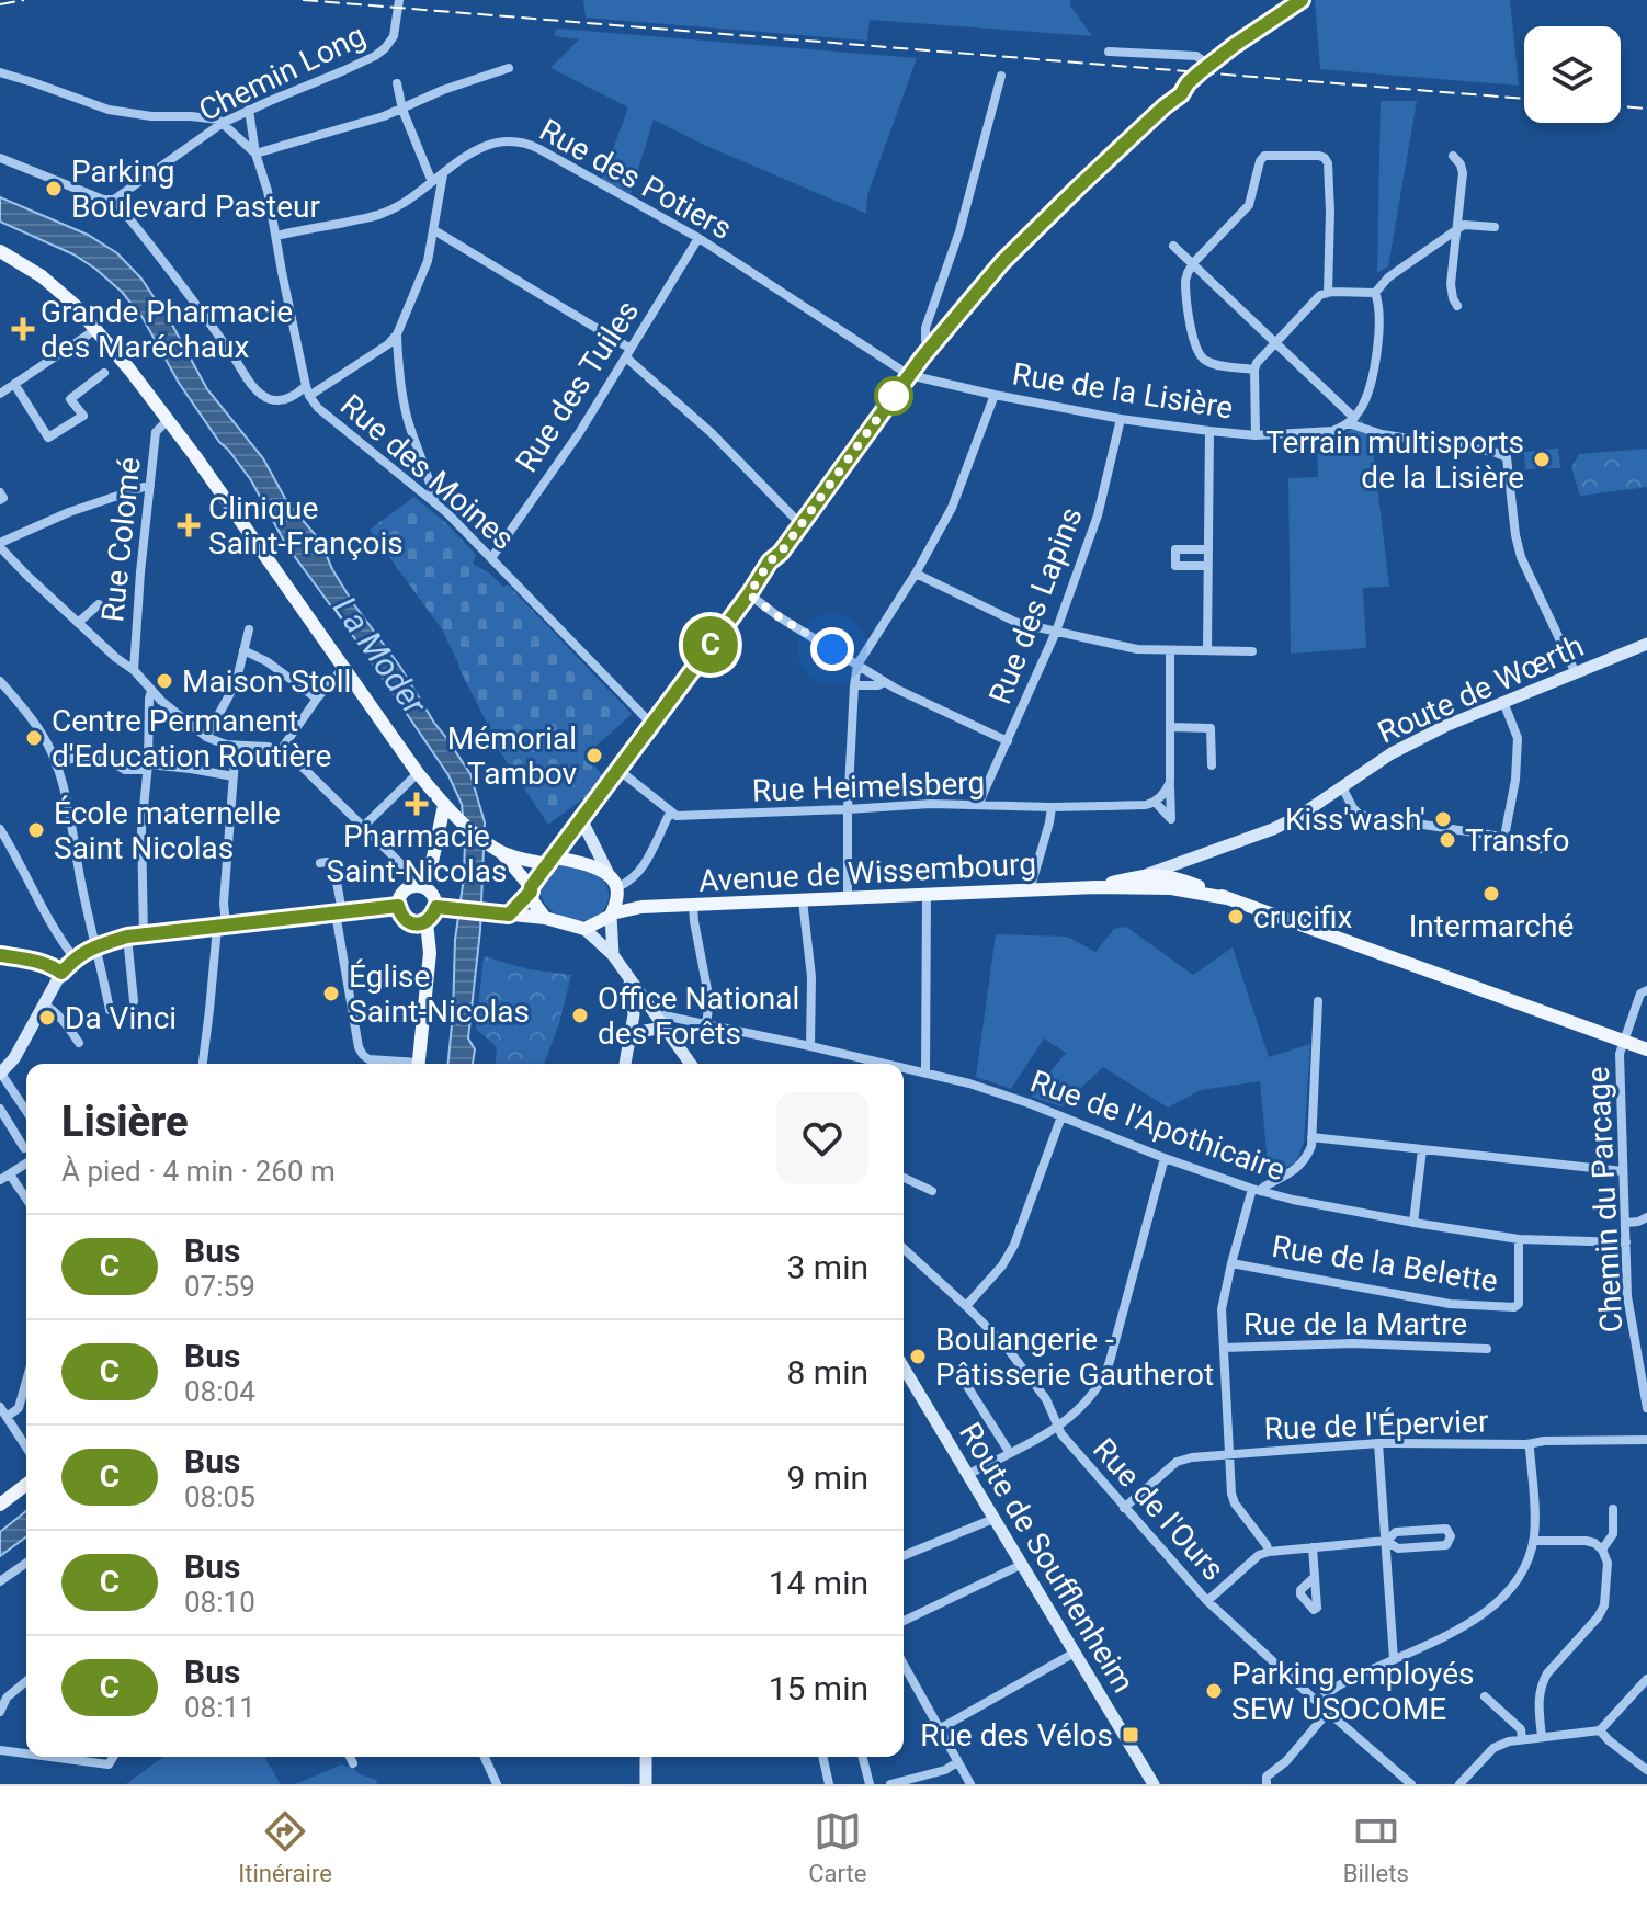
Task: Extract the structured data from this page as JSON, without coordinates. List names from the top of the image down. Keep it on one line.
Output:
{"streets":{"main road":["Avenue de Wissembourg"],"street":["Chemin Long","Rue des Potiers","Rue des Tuiles","Rue de la Lisière","Rue des Moines","Rue Colomé","Rue des Lapins","Route de Wœrth","Rue Heimelsberg","Rue de l'Apothicaire","Chemin du Parcage","Rue de la Belette","Rue de la Martre","Rue de l'Épervier","Rue de l'Ours","Route de Soufflenheim"]},"crossings":[["Chemin Long","Rue des Moines"],["Rue des Potiers","Rue des Tuiles"],["Rue des Potiers","Rue de la Lisière"],["Rue des Potiers","Rue des Moines"],["Rue des Tuiles","Rue des Moines"],["Rue de la Lisière","Rue des Lapins"],["Rue des Lapins","Rue Heimelsberg"],["Route de Wœrth","Avenue de Wissembourg"],["Avenue de Wissembourg","Chemin du Parcage"],["Rue de l'Apothicaire","Chemin du Parcage"],["Rue de l'Apothicaire","Rue de la Belette"],["Rue de l'Épervier","Rue de l'Ours"]],"water":["La Moder"],"places":{"other":["Parking Boulevard Pasteur","Terrain multisports de la Lisière","Maison Stoll","Centre Permanent d'Education Routière","Mémorial Tambov","Kiss'wash'","École maternelle Saint Nicolas","Transfo","Intermarché","crucifix","Église Saint-Nicolas","Office National des Forêts","Da Vinci","Boulangerie - Pâtisserie Gautherot","Parking employés SEW USOCOME"],"health":["Grande Pharmacie des Maréchaux","Clinique Saint-François","Pharmacie Saint-Nicolas"],"transit":["Rue des Vélos"]},"lines":["bus line C"],"page":{"on_map":"C","heading":["Lisière","À pied · 4 min · 260 m"],"list":[{"mark":"C","name":"Bus","note":"07:59","value":"3 min"},{"mark":"C","name":"Bus","note":"08:04","value":"8 min"},{"mark":"C","name":"Bus","note":"08:05","value":"9 min"},{"mark":"C","name":"Bus","note":"08:10","value":"14 min"},{"mark":"C","name":"Bus","note":"08:11","value":"15 min"}],"tabs":["Itinéraire","Carte","Billets"]}}
